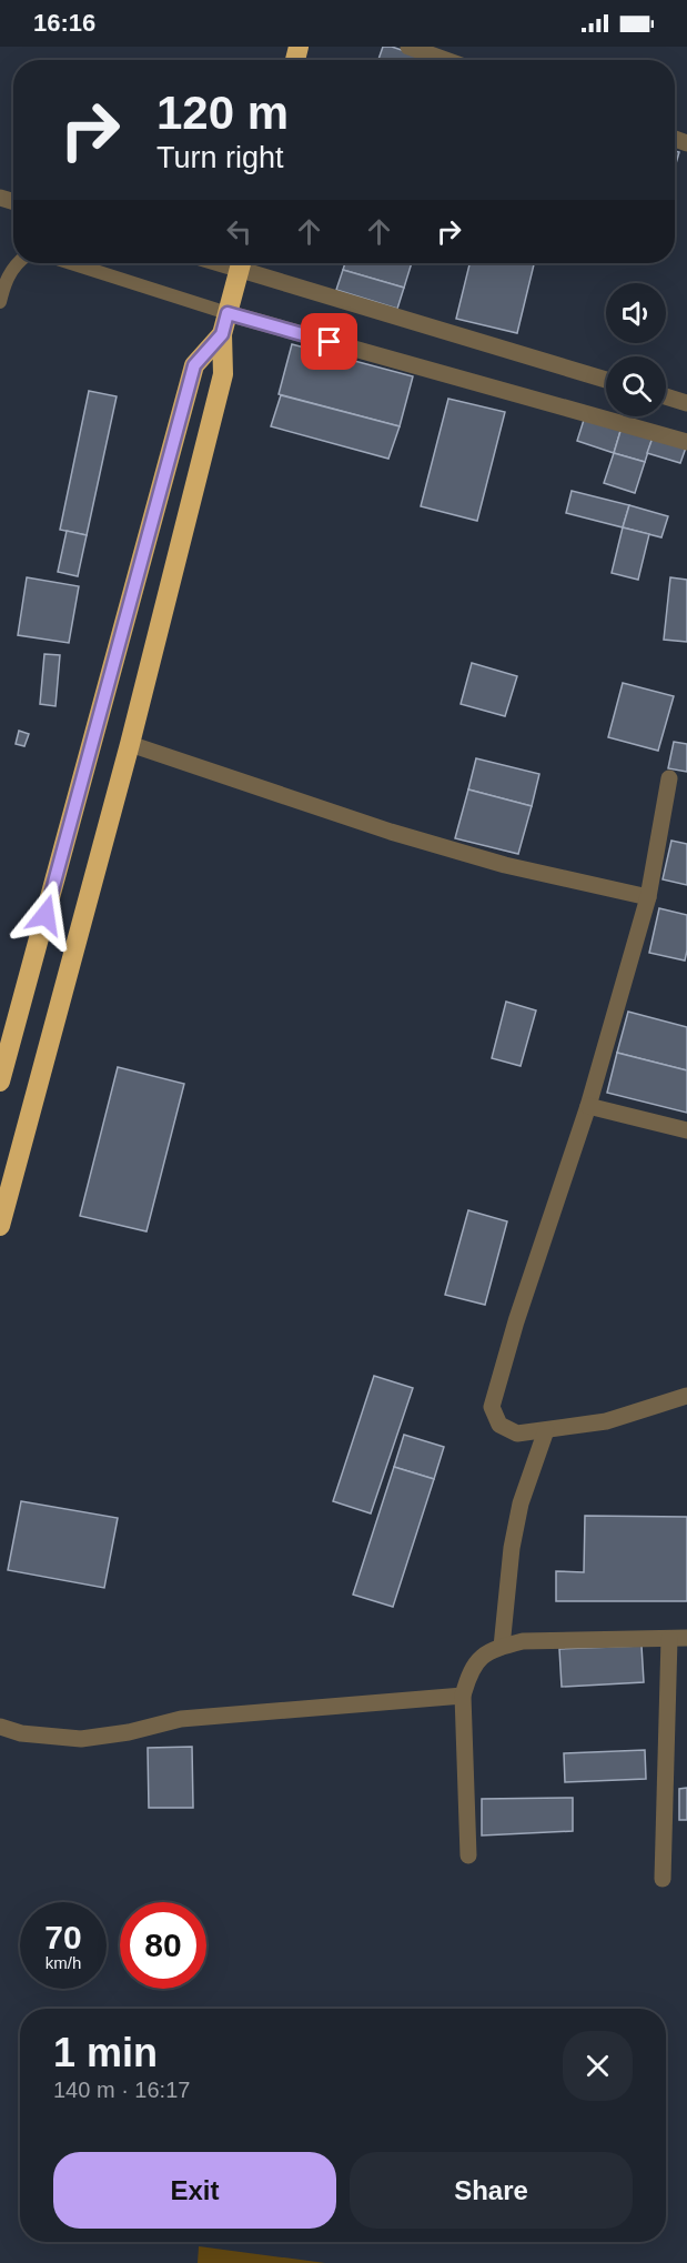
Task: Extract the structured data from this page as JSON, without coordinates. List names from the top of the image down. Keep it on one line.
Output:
{"page":{"status":"16:16","turn":["120 m","Turn right"],"speed":"70 km/h","limit":"80","heading":["1 min","140 m · 16:17"],"buttons":["Exit","Share"]}}
